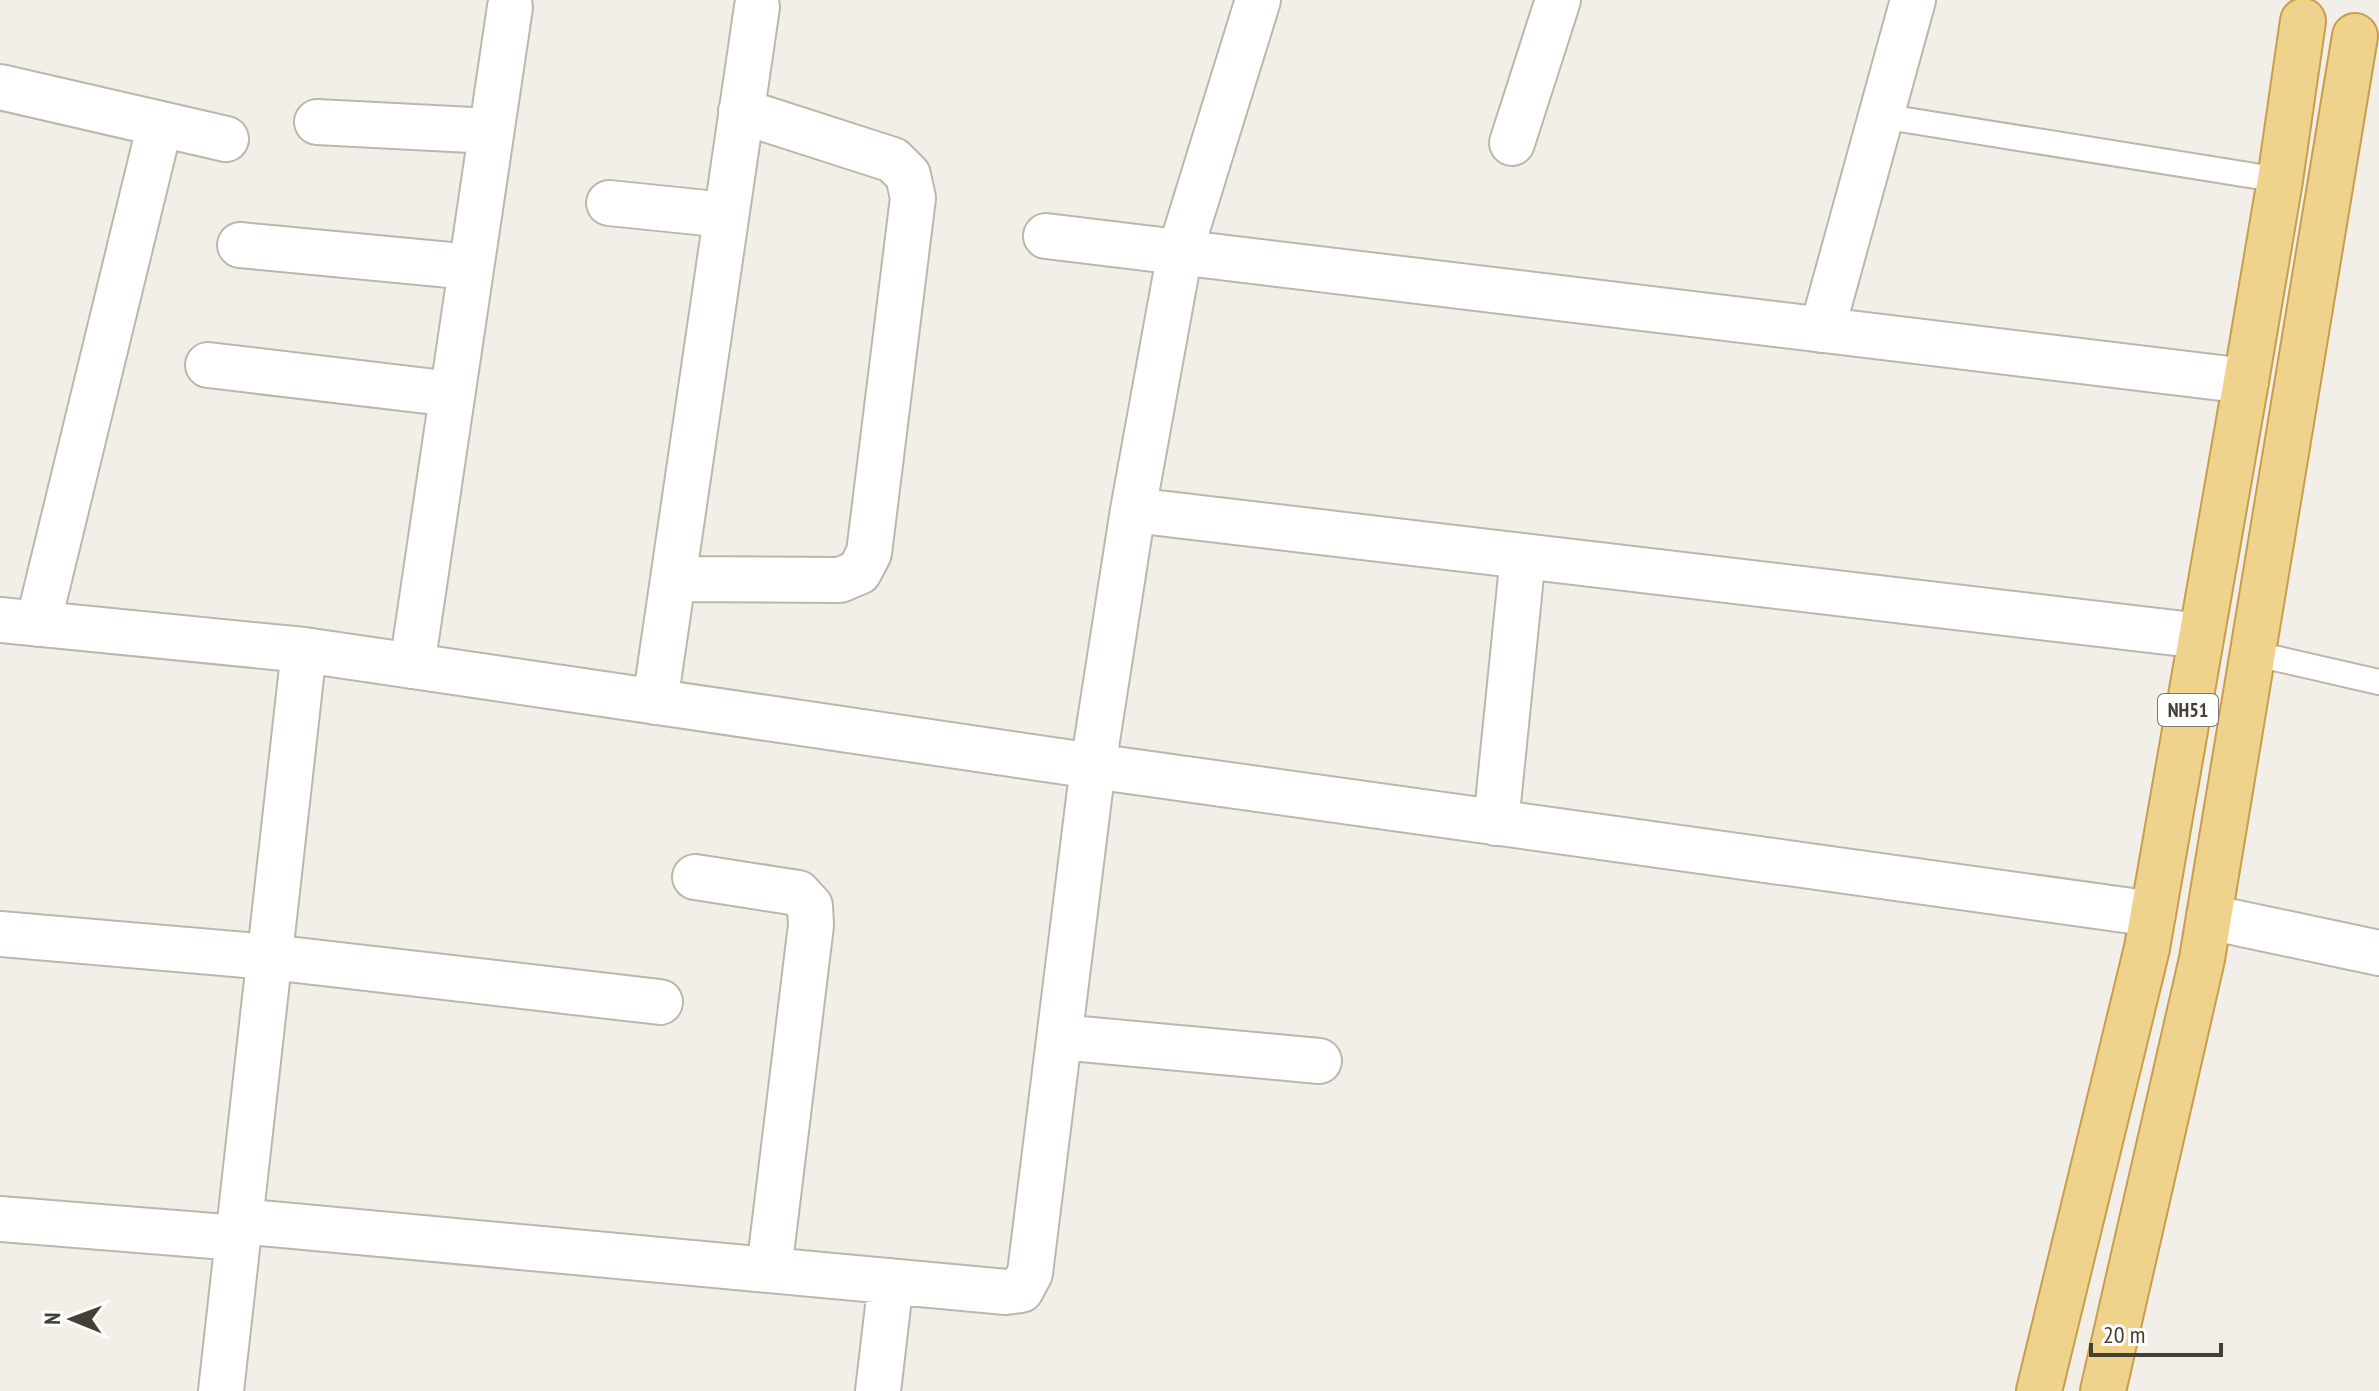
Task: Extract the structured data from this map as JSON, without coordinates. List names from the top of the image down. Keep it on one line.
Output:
{"streets":{"highway":["NH51"]},"scale_bar":"20 m","north":"left"}
